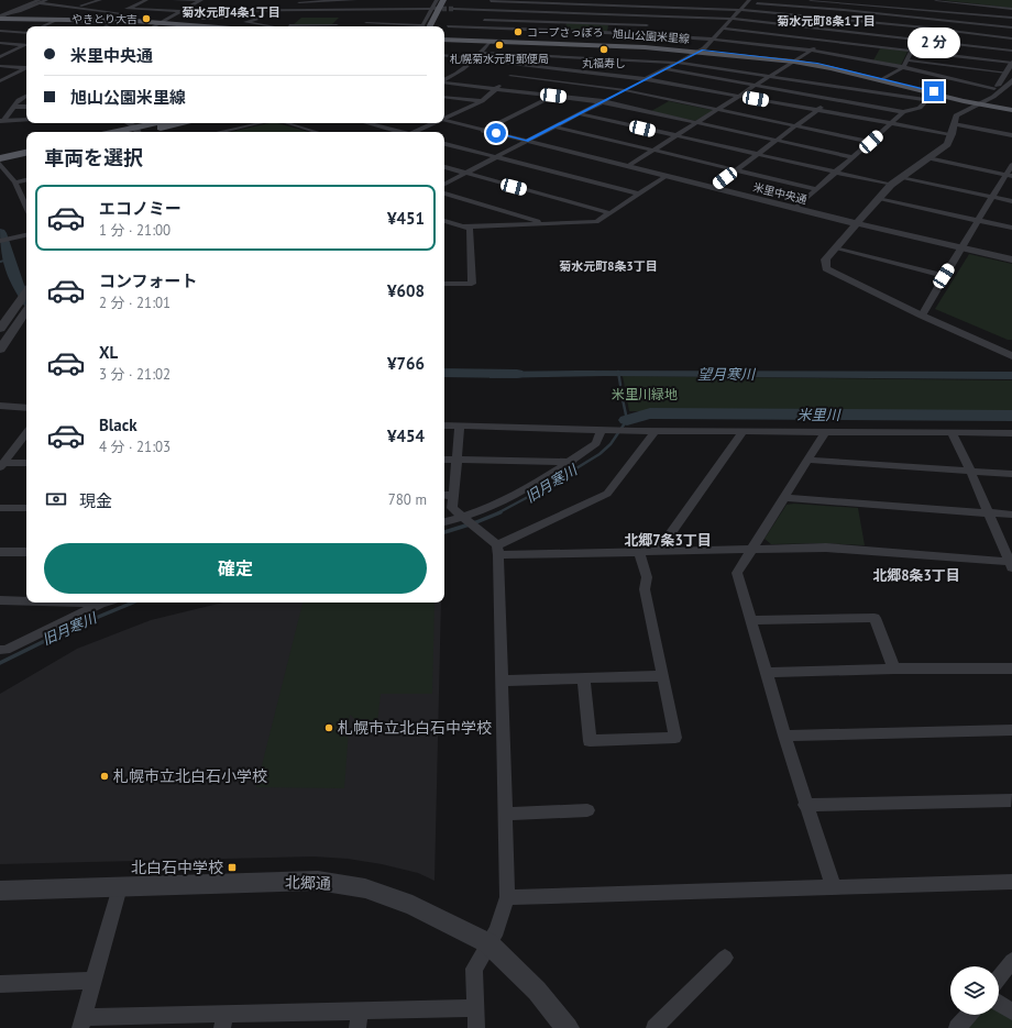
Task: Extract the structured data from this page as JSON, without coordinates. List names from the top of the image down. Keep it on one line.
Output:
{"streets":{"main road":["旭山公園米里線"],"street":["米里中央通","北郷通"]},"districts":["菊水元町4条1丁目","菊水元町8条1丁目","菊水元町8条3丁目","北郷7条3丁目","北郷8条3丁目"],"water":["望月寒川","米里川","旧月寒川"],"parks":["米里川緑地"],"places":{"other":["やきとり大吉","コープさっぽろ","札幌菊水元町郵便局","丸福寿し","札幌市立北白石中学校","札幌市立北白石小学校"],"transit":["北白石中学校"]},"page":{"banner":["米里中央通","旭山公園米里線"],"bubble":"2 分","heading":"車両を選択","list":[{"name":"エコノミー","note":"1 分 · 21:00","value":"¥451"},{"name":"コンフォート","note":"2 分 · 21:01","value":"¥608"},{"name":"XL","note":"3 分 · 21:02","value":"¥766"},{"name":"Black","note":"4 分 · 21:03","value":"¥454"}],"pay":["現金","780 m"],"buttons":"確定"}}
